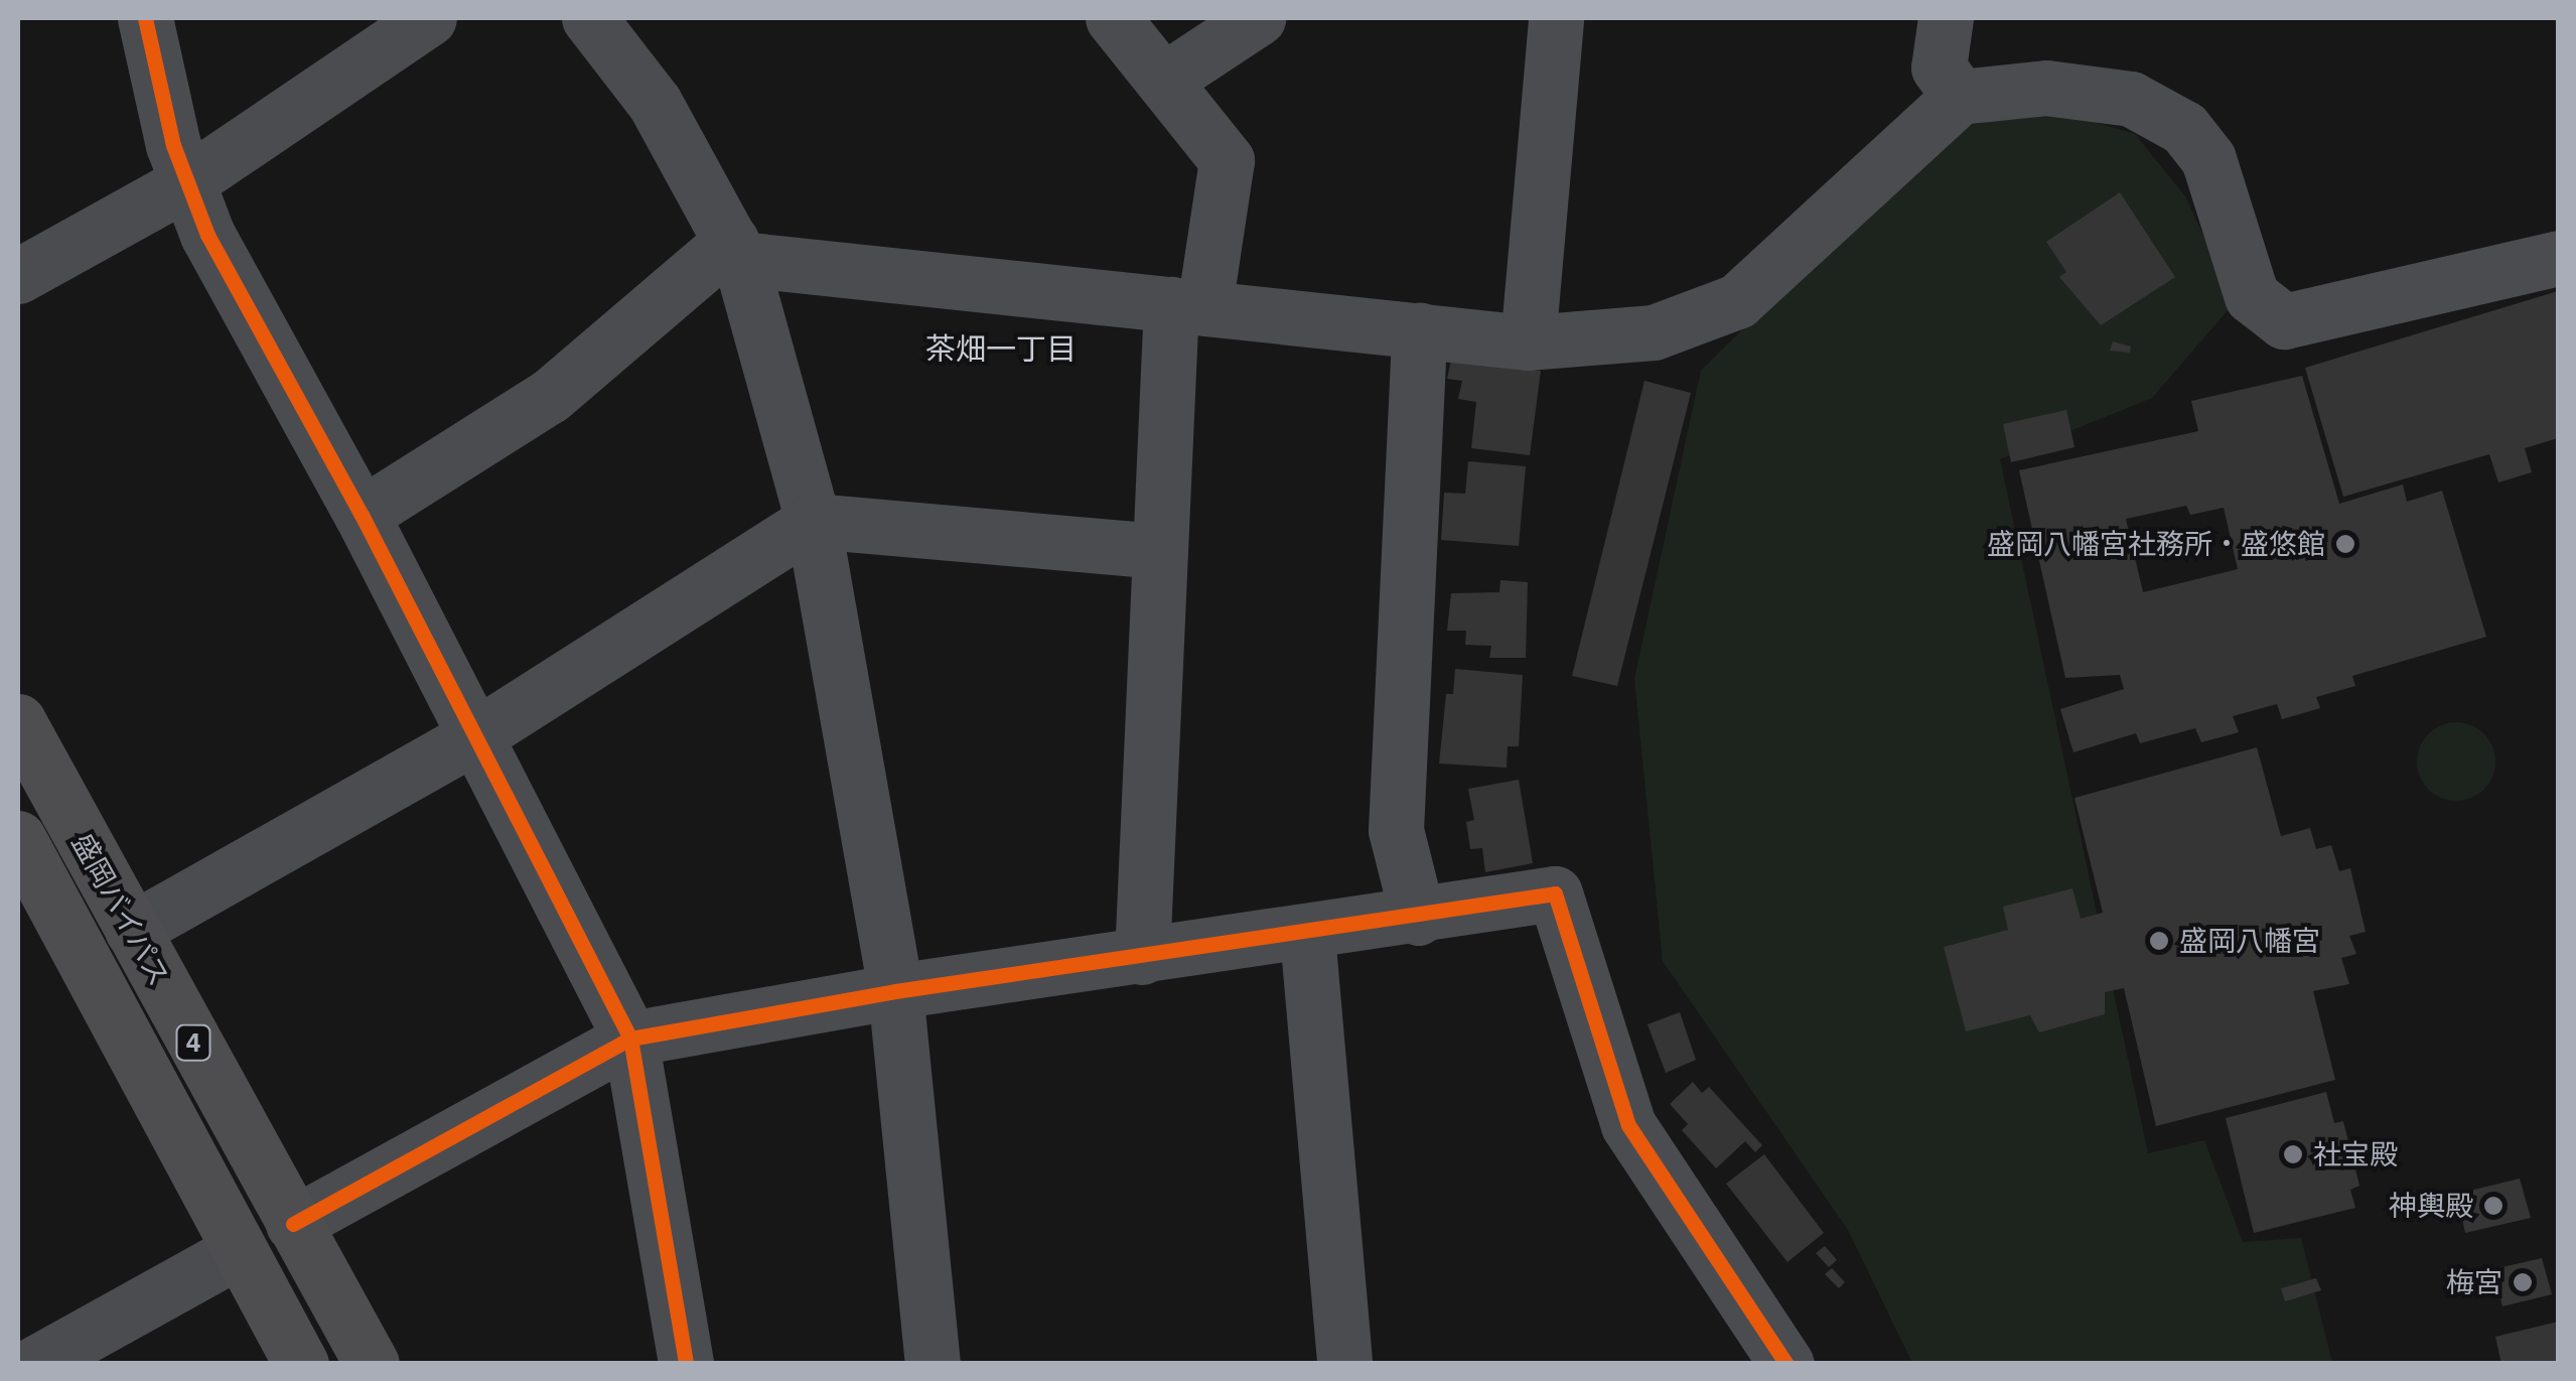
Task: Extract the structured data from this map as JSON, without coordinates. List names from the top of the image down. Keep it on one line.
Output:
{"streets":{"highway":["盛岡バイパス","4"]},"districts":["茶畑一丁目"],"places":["盛岡八幡宮社務所・盛悠館","盛岡八幡宮","社宝殿","神輿殿","梅宮"]}
